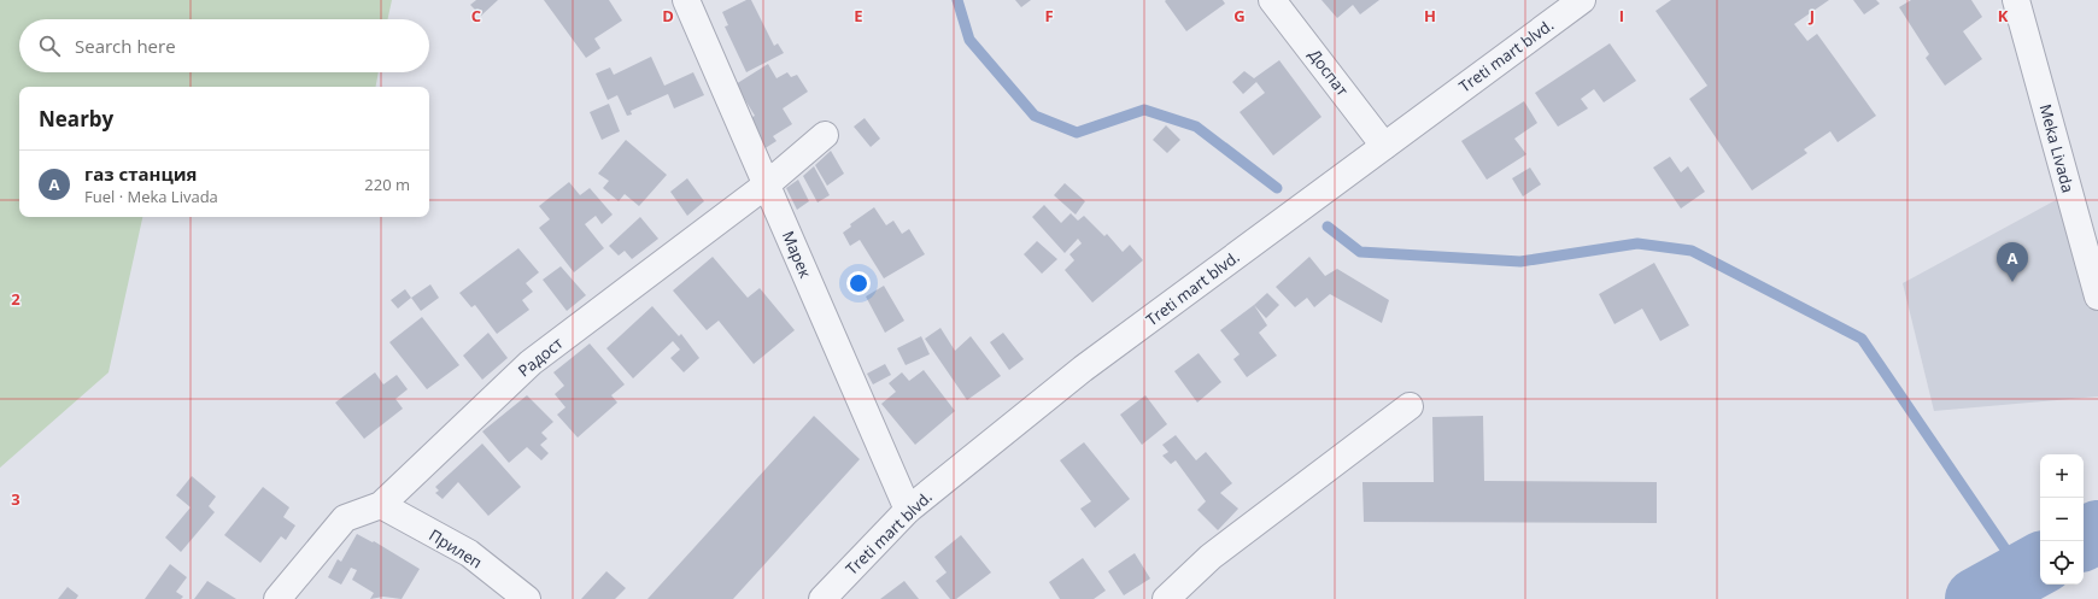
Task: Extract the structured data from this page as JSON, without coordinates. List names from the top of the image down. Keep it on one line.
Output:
{"streets":{"street":["Treti mart blvd.","Доспат","Meka Livada","Марек","Радост","Прилеп"]},"crossings":[["Treti mart blvd.","Доспат"],["Treti mart blvd.","Марек"],["Марек","Радост"],["Радост","Прилеп"]],"page":{"search":"Search here","heading":"Nearby","list":[{"mark":"A","name":"газ станция","note":"Fuel · Meka Livada","value":"220 m"}],"pins":"A","map_buttons":["+","−"]},"grid":{"columns":["C","D","E","F","G","H","I","J","K"],"rows":["2","3"]}}
